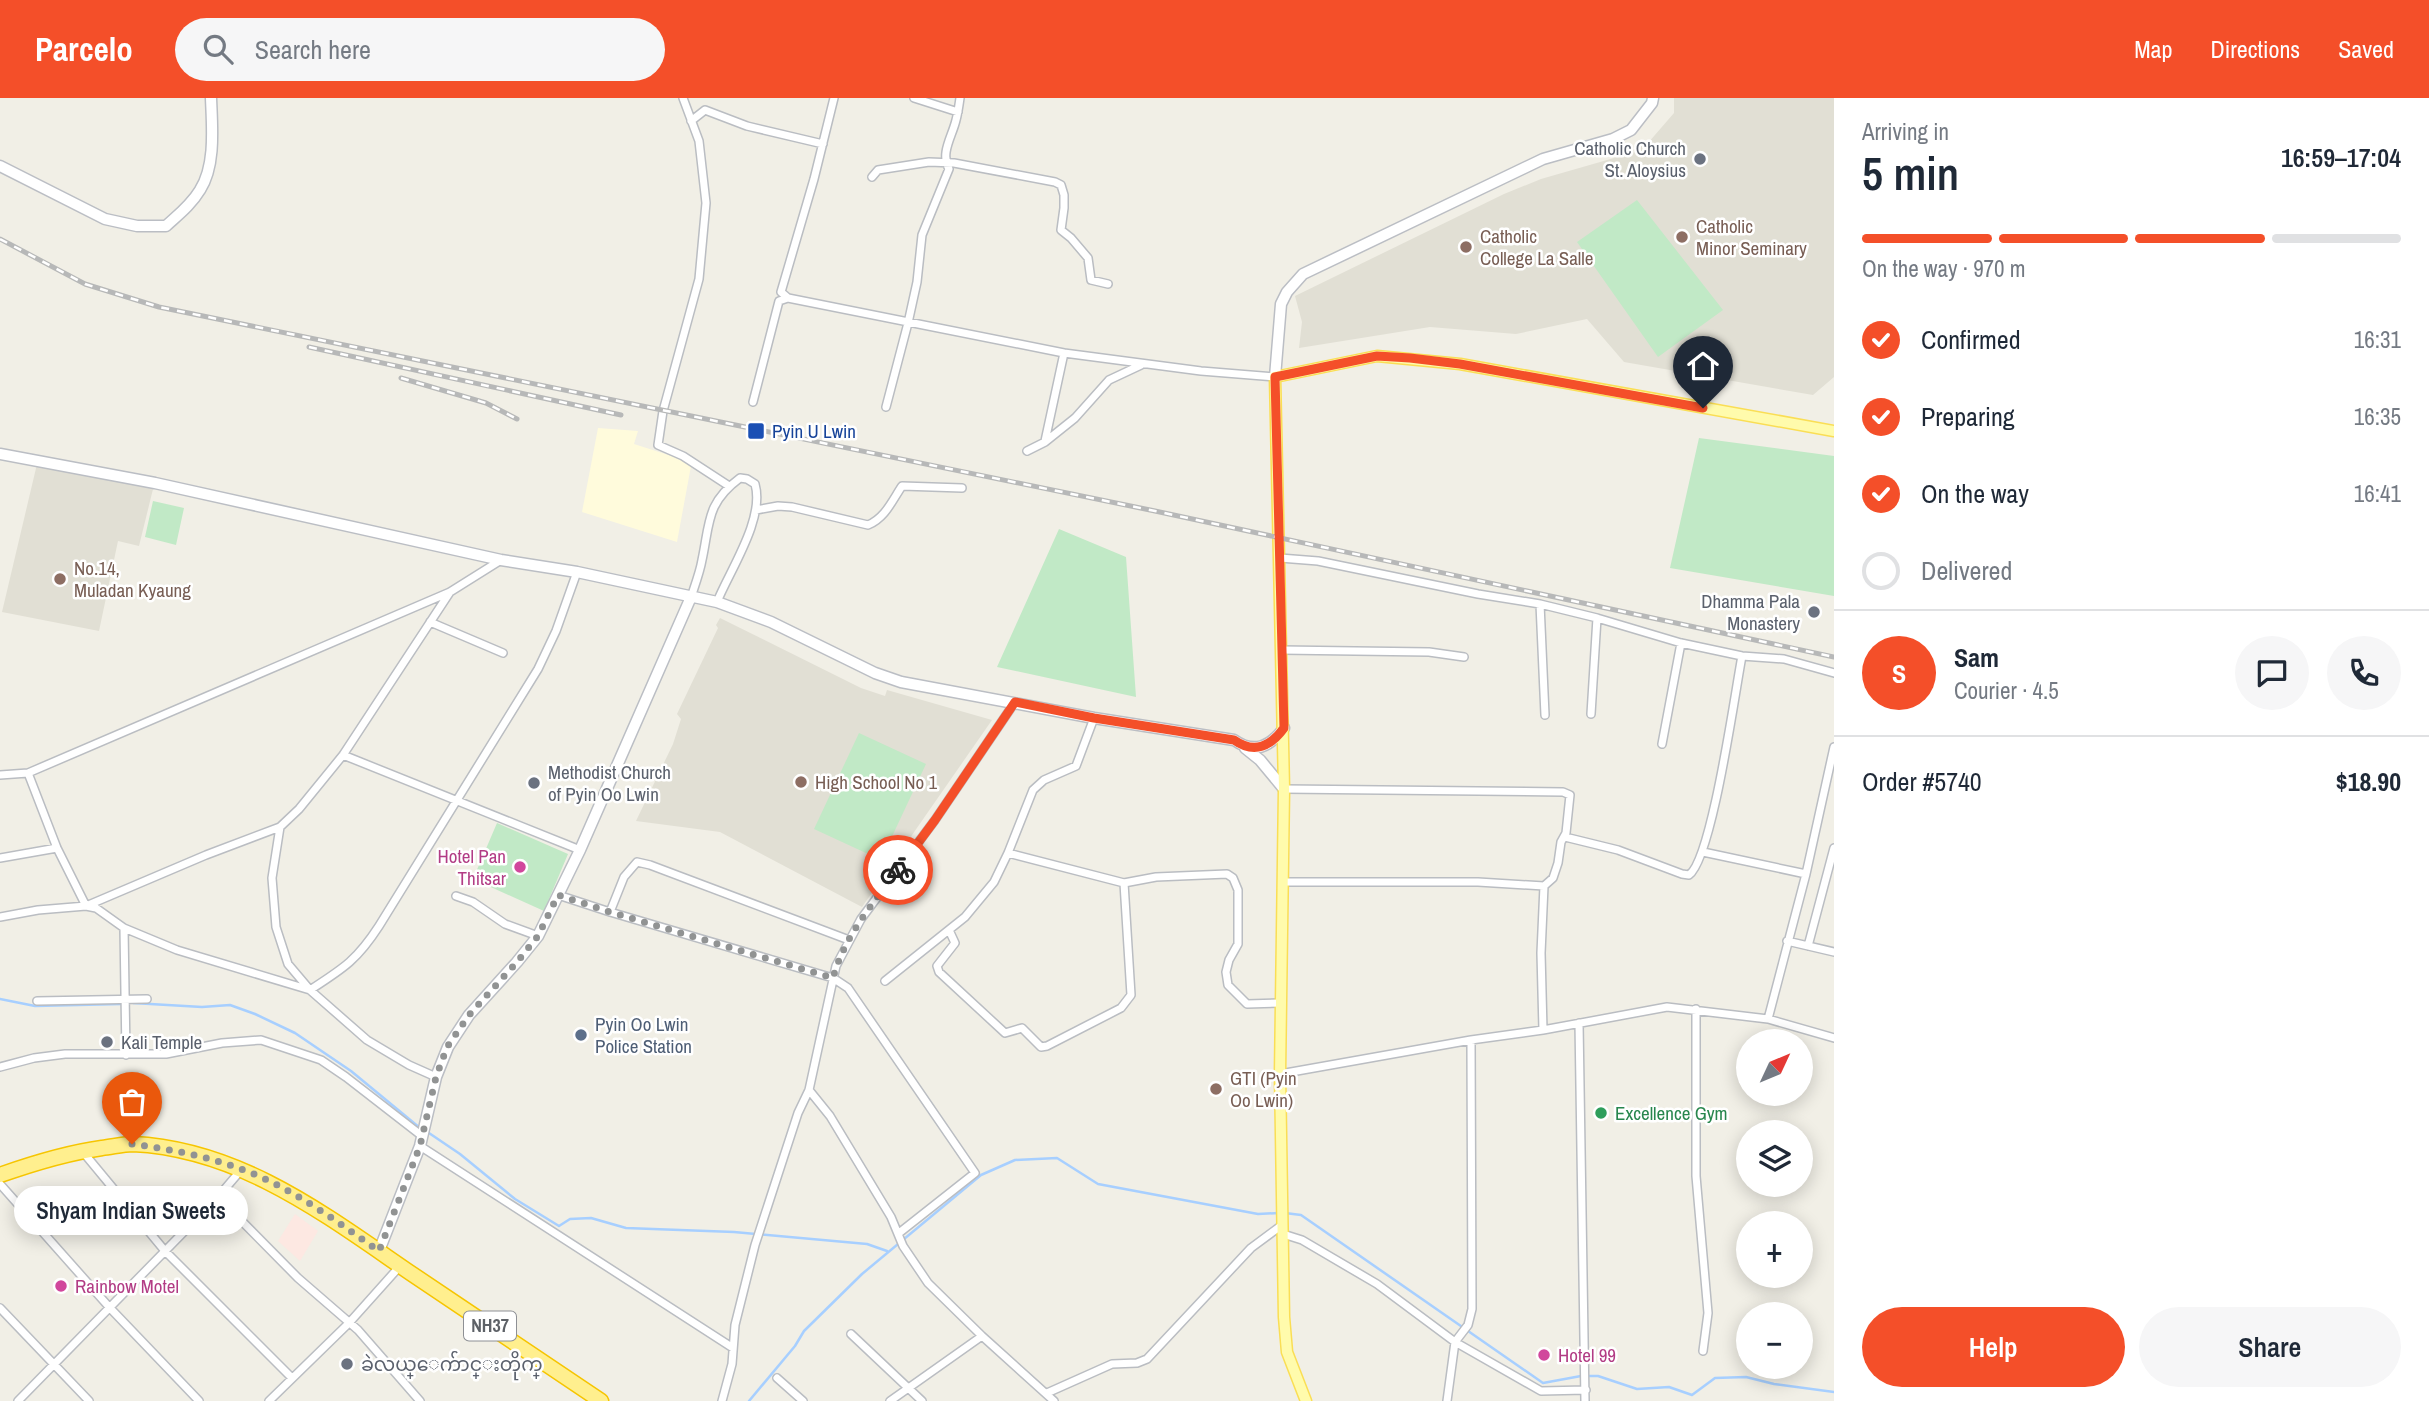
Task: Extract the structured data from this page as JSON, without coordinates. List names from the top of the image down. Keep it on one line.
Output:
{"streets":{"highway":["NH37"]},"places":{"other":["Catholic Church St. Aloysius","Catholic Minor Seminary","Catholic College La Salle","No.14, Muladan Kyaung","Dhamma Pala Monastery","High School No 1","Methodist Church of Pyin Oo Lwin","Hotel Pan Thitsar","Pyin Oo Lwin Police Station","Kali Temple","GTI (Pyin Oo Lwin)","Excellence Gym","Shyam Indian Sweets","Rainbow Motel","Hotel 99","ခဲလယ္ေက်ာင္းတိုက္"],"transit":["Pyin U Lwin"]},"north":"top right","page":{"header":"Parcelo","search":"Search here","nav":["Map","Directions","Saved"],"heading":["5 min","Arriving in","16:59–17:04"],"panel":["Sam","Courier · 4.5","Order #5740","$18.90"],"bar":"On the way · 970 m","list":[["Confirmed","16:31"],["Preparing","16:35"],["On the way","16:41"],"Delivered"],"round":"S","map_buttons":["+","−"],"bubble":"Shyam Indian Sweets","buttons":["Help","Share"]}}
